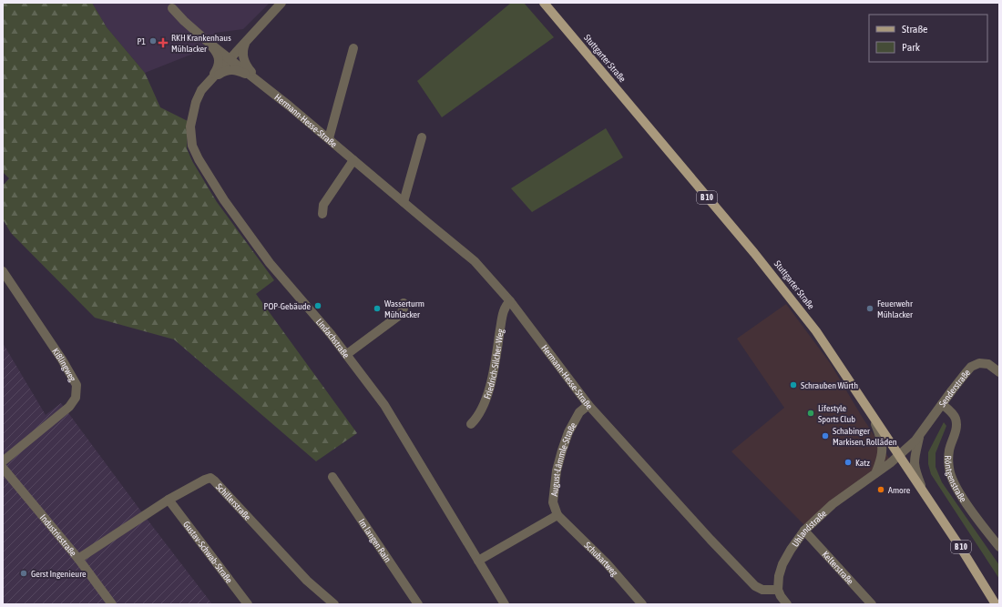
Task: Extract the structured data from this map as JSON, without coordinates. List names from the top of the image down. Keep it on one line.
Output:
{"streets":{"main road":["Stuttgarter Straße","B 10"],"street":["Hermann-Hesse-Straße","Lindachstraße","Friedrich-Silcher-Weg","Kißlingweg","Senderstraße","August-Lämmle-Straße","Röntgenstraße","Schillerstraße","Uhlandstraße","Industriestraße","Im langen Rain","Gustav-Schwab-Straße","Schubartweg","Kelterstraße"]},"crossings":[["Stuttgarter Straße","Senderstraße"],["Stuttgarter Straße","Uhlandstraße"],["Hermann-Hesse-Straße","Lindachstraße"],["Hermann-Hesse-Straße","Friedrich-Silcher-Weg"],["Hermann-Hesse-Straße","August-Lämmle-Straße"],["Hermann-Hesse-Straße","Uhlandstraße"],["Senderstraße","Röntgenstraße"],["Senderstraße","Uhlandstraße"],["August-Lämmle-Straße","Schubartweg"],["Schillerstraße","Industriestraße"],["Schillerstraße","Gustav-Schwab-Straße"],["Uhlandstraße","Kelterstraße"]],"places":{"other":["P1","POP-Gebäude","Wasserturm Mühlacker","Feuerwehr Mühlacker","Schrauben Würth","Lifestyle Sports Club","Schabinger Markisen, Rolläden","Katz","Amore","Gerst Ingenieure"],"health":["RKH Krankenhaus Mühlacker"]},"legend":["Straße","Park"]}
